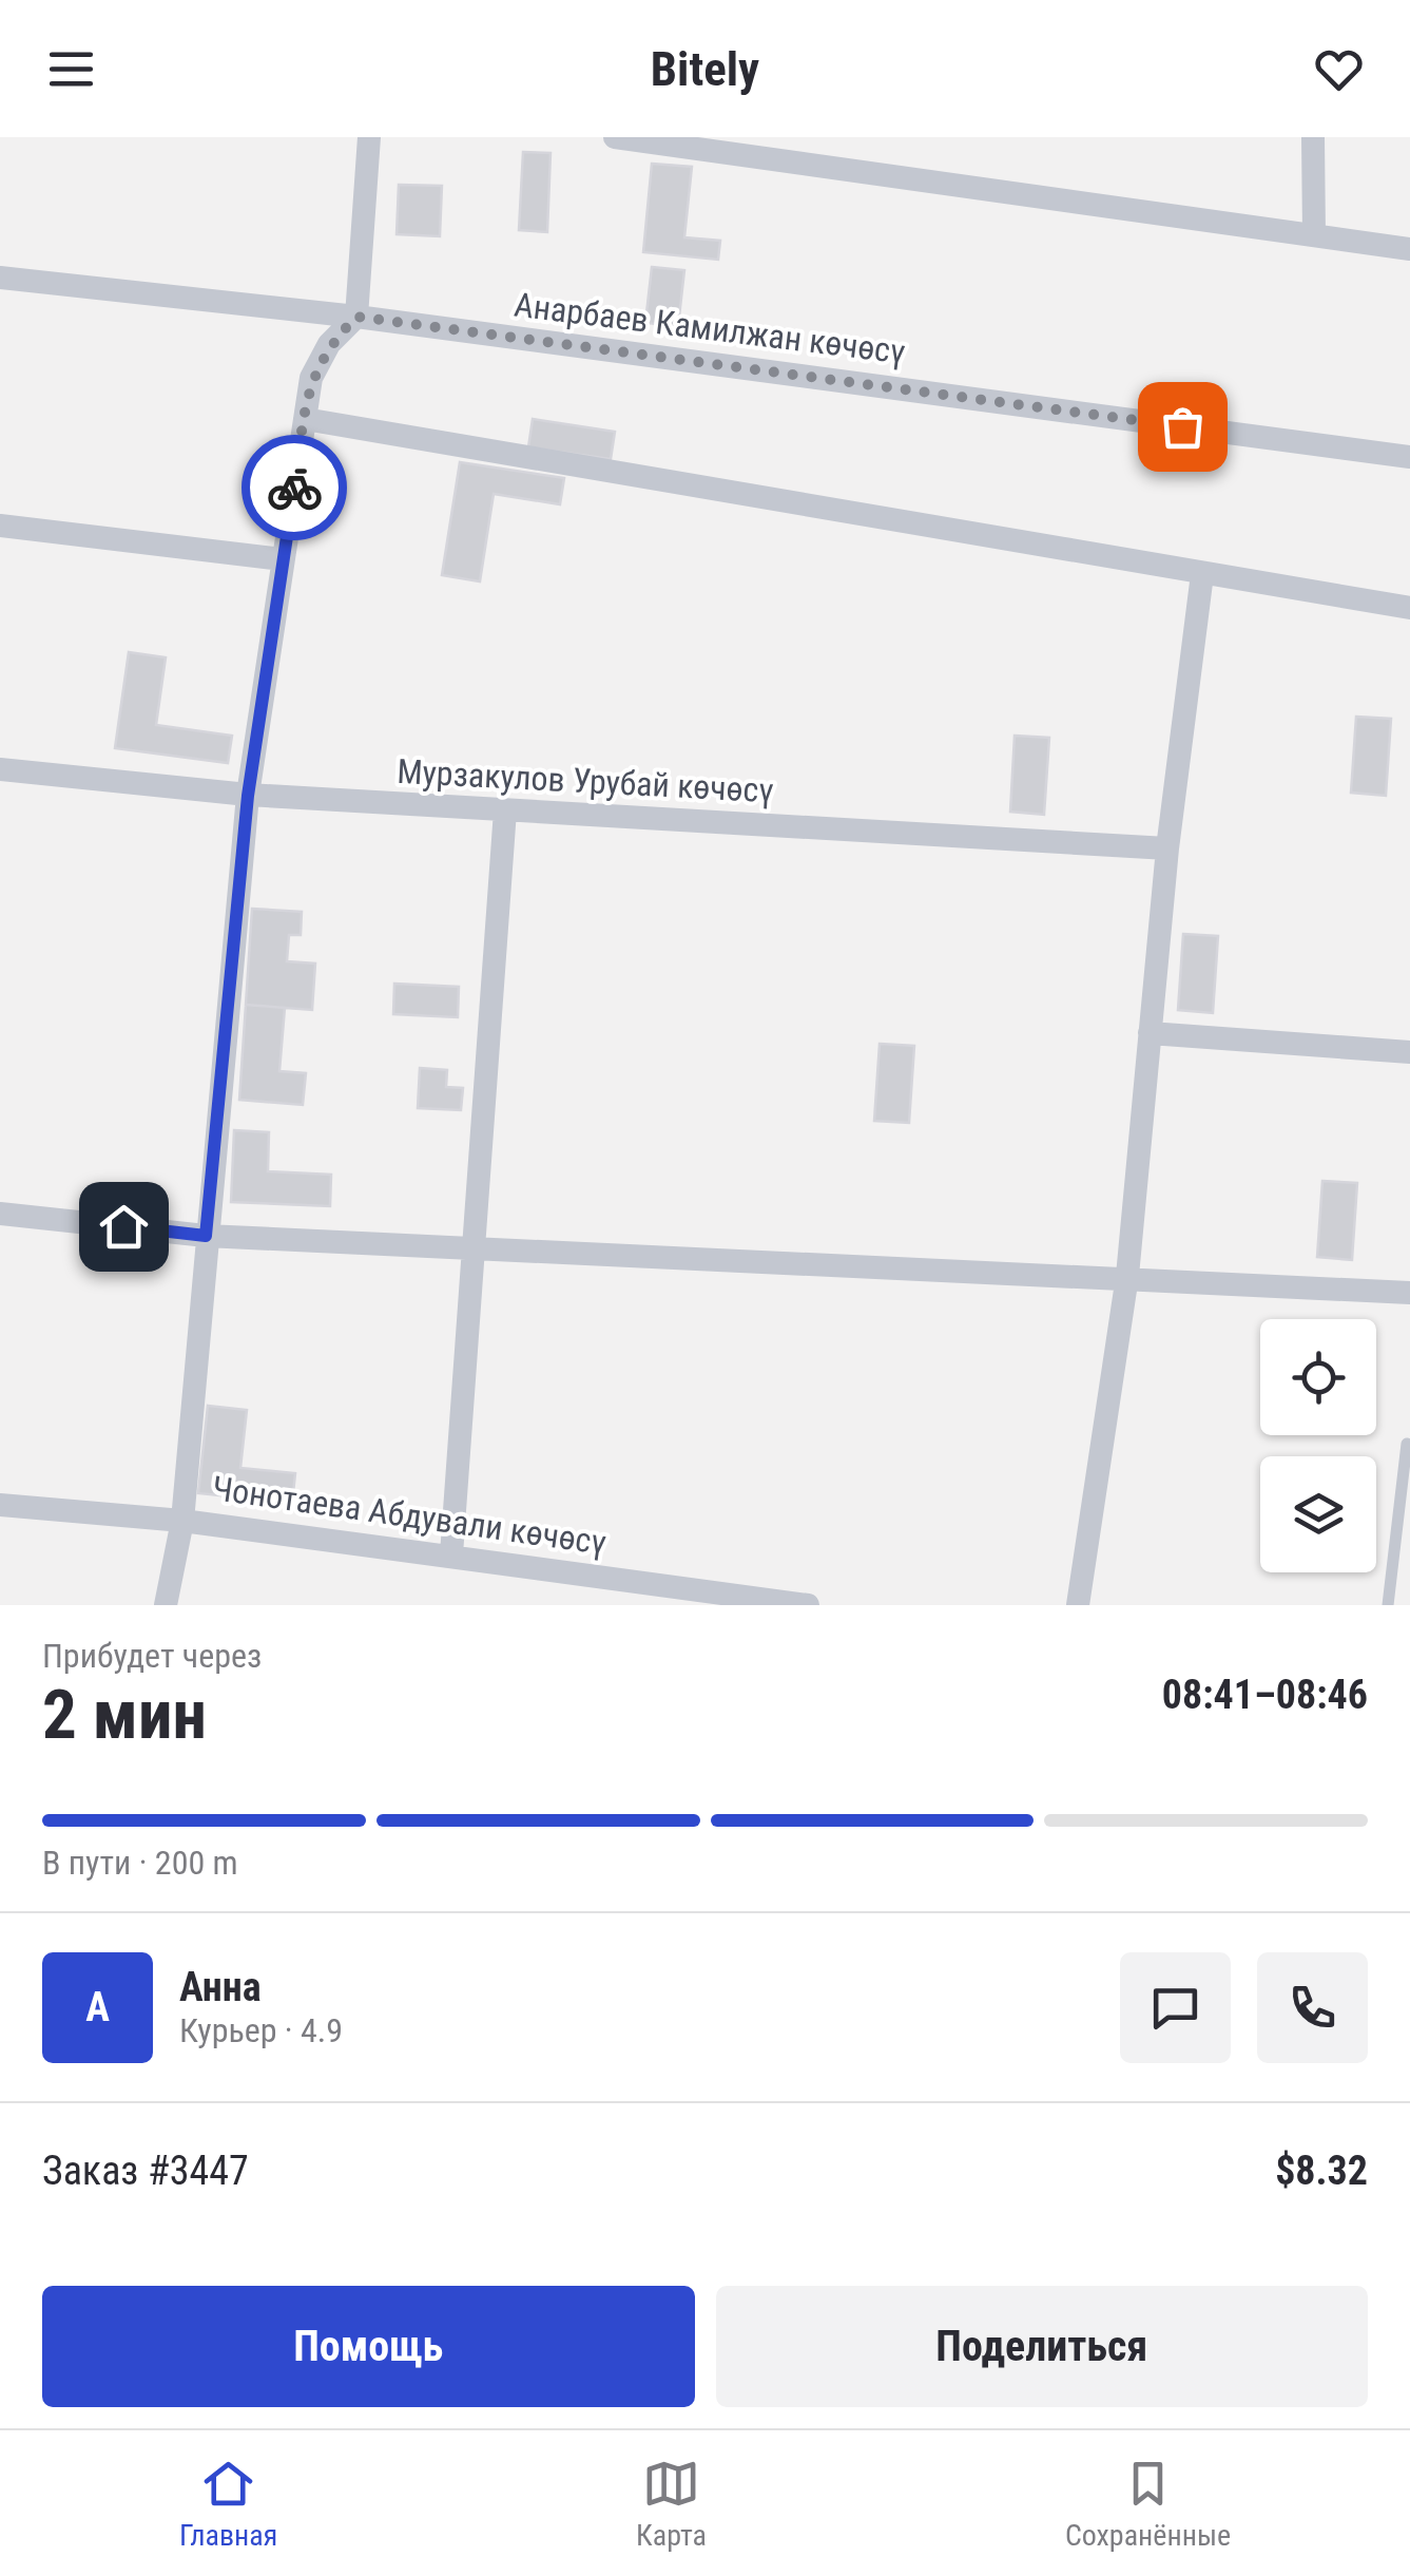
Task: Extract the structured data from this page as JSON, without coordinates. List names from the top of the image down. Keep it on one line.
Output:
{"streets":{"street":["Анарбаев Камилжан көчөсү","Мурзакулов Урубай көчөсү","Чонотаева Абдували көчөсү"]},"page":{"header":"Bitely","heading":["2 мин","Прибудет через","08:41–08:46"],"panel":["Анна","Курьер · 4.9","Заказ #3447","$8.32"],"bar":"В пути · 200 m","round":"А","buttons":["Помощь","Поделиться"],"tabs":["Главная","Карта","Сохранённые"]}}
